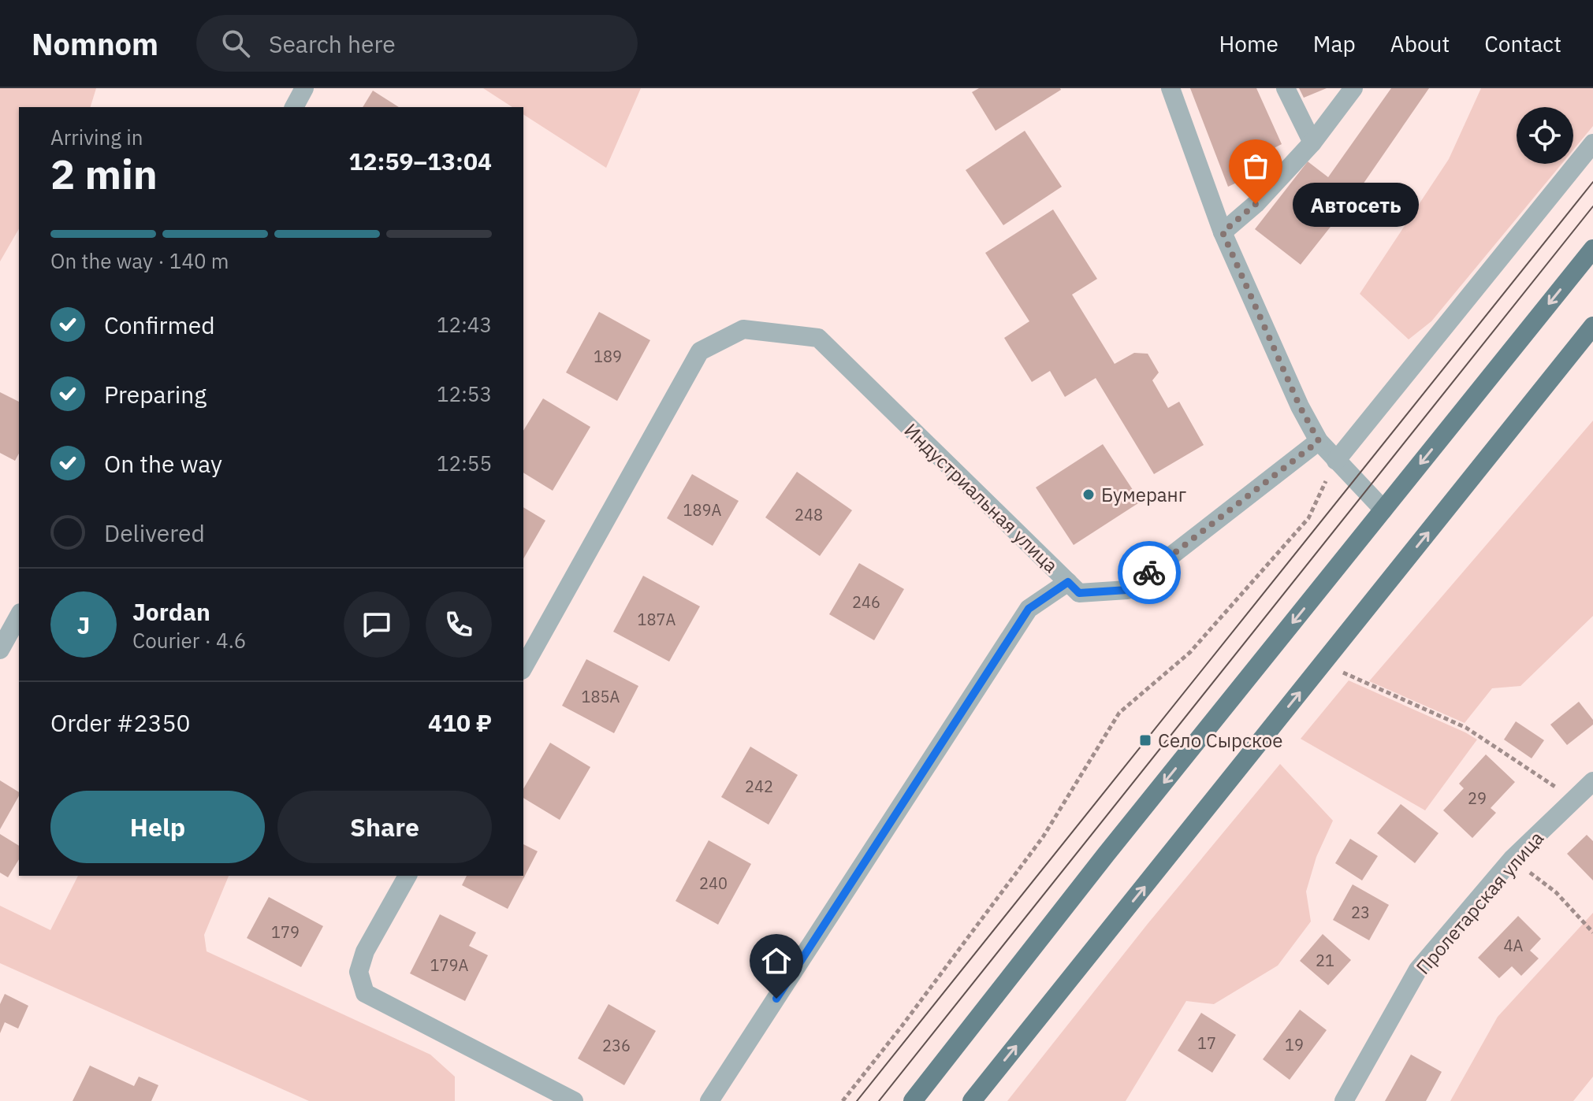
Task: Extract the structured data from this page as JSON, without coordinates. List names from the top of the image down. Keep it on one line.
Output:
{"streets":{"street":["Индустриальная улица","Пролетарская улица"]},"places":{"other":["Автосеть","Бумеранг"],"transit":["Село Сырское"]},"house_numbers":["189","189А","248","246","187А","185А","242","29","240","23","179","4А","21","179А","17","19","236"],"page":{"header":"Nomnom","search":"Search here","nav":["Home","Map","About","Contact"],"heading":["2 min","Arriving in","12:59–13:04"],"panel":["Jordan","Courier · 4.6","Order #2350","410 ₽"],"bubble":"Автосеть","bar":"On the way · 140 m","list":[["Confirmed","12:43"],["Preparing","12:53"],["On the way","12:55"],"Delivered"],"round":"J","buttons":["Help","Share"]}}
